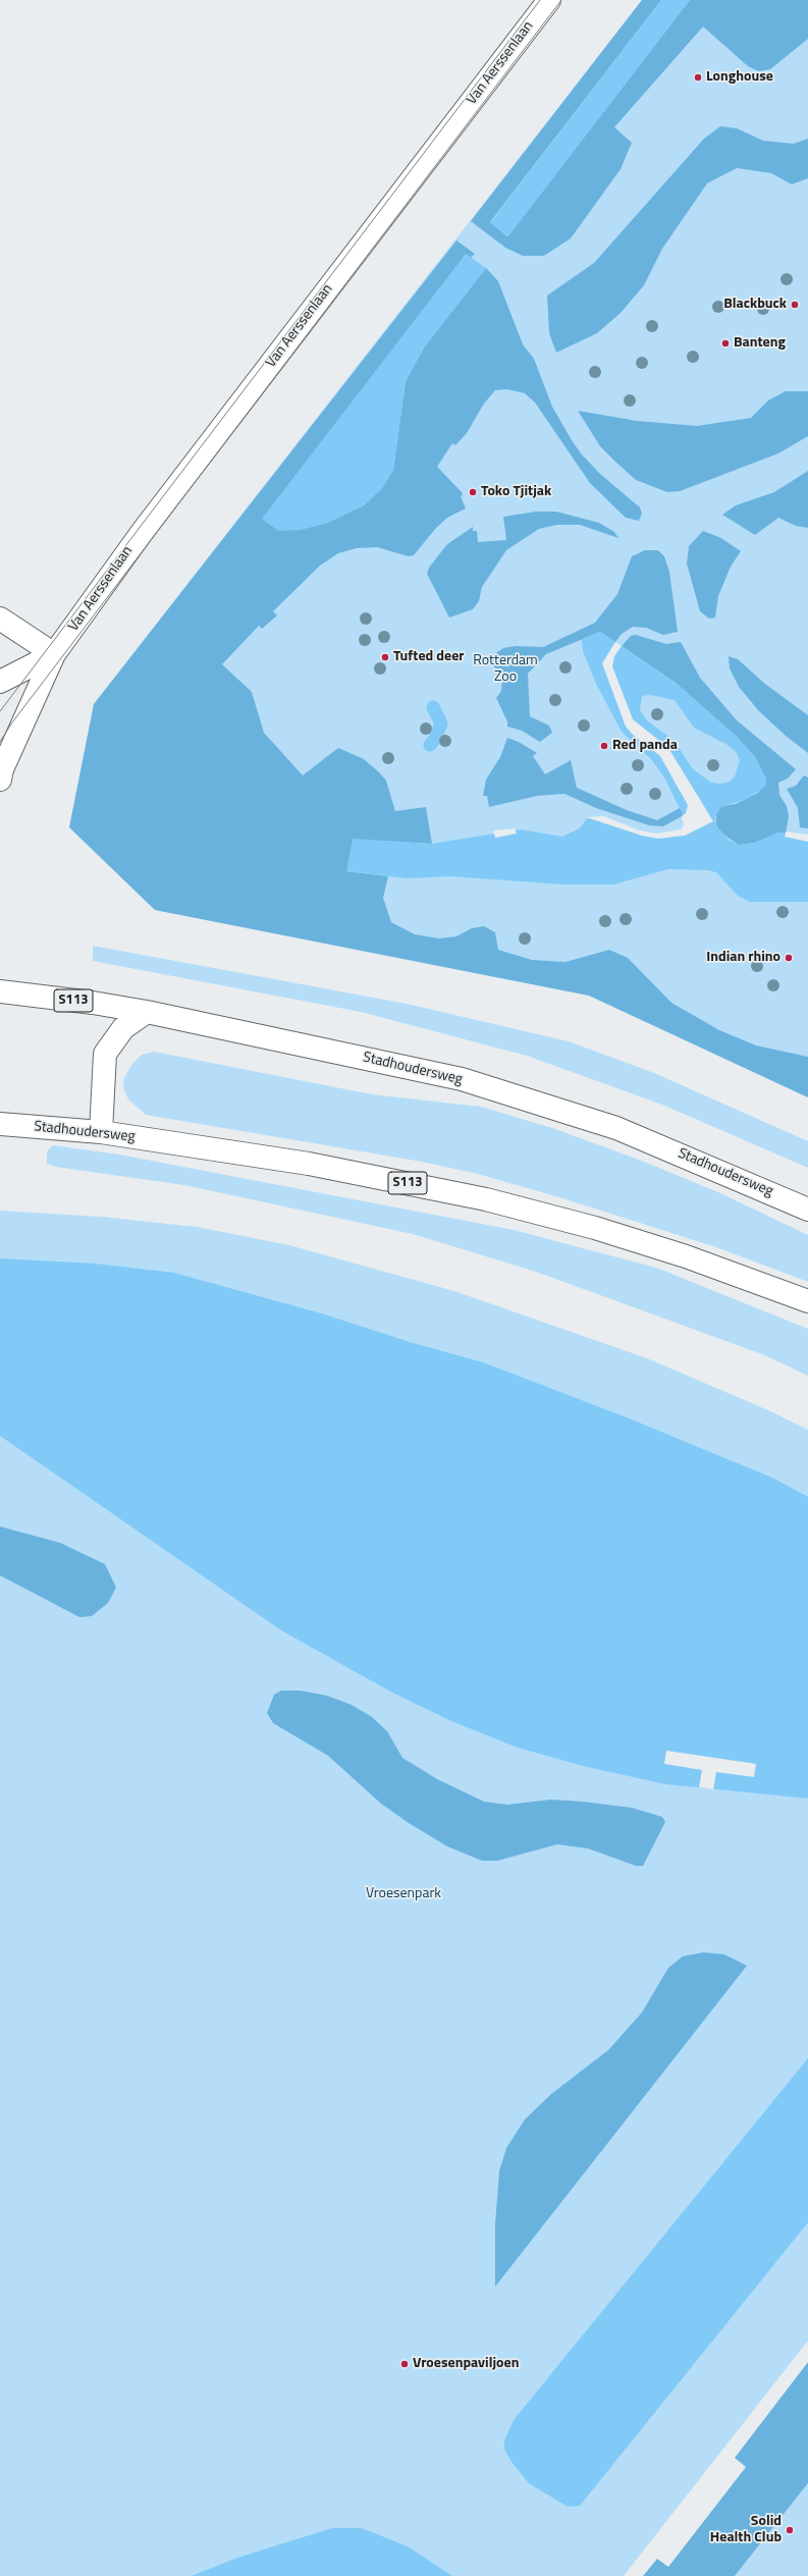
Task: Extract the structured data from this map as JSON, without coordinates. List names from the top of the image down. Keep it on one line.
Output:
{"streets":{"main road":["Van Aerssenlaan","S113","Stadhoudersweg"]},"parks":["Rotterdam Zoo","Vroesenpark"],"places":["Longhouse","Blackbuck","Banteng","Toko Tjitjak","Tufted deer","Red panda","Indian rhino","Vroesenpaviljoen","Solid Health Club"]}
